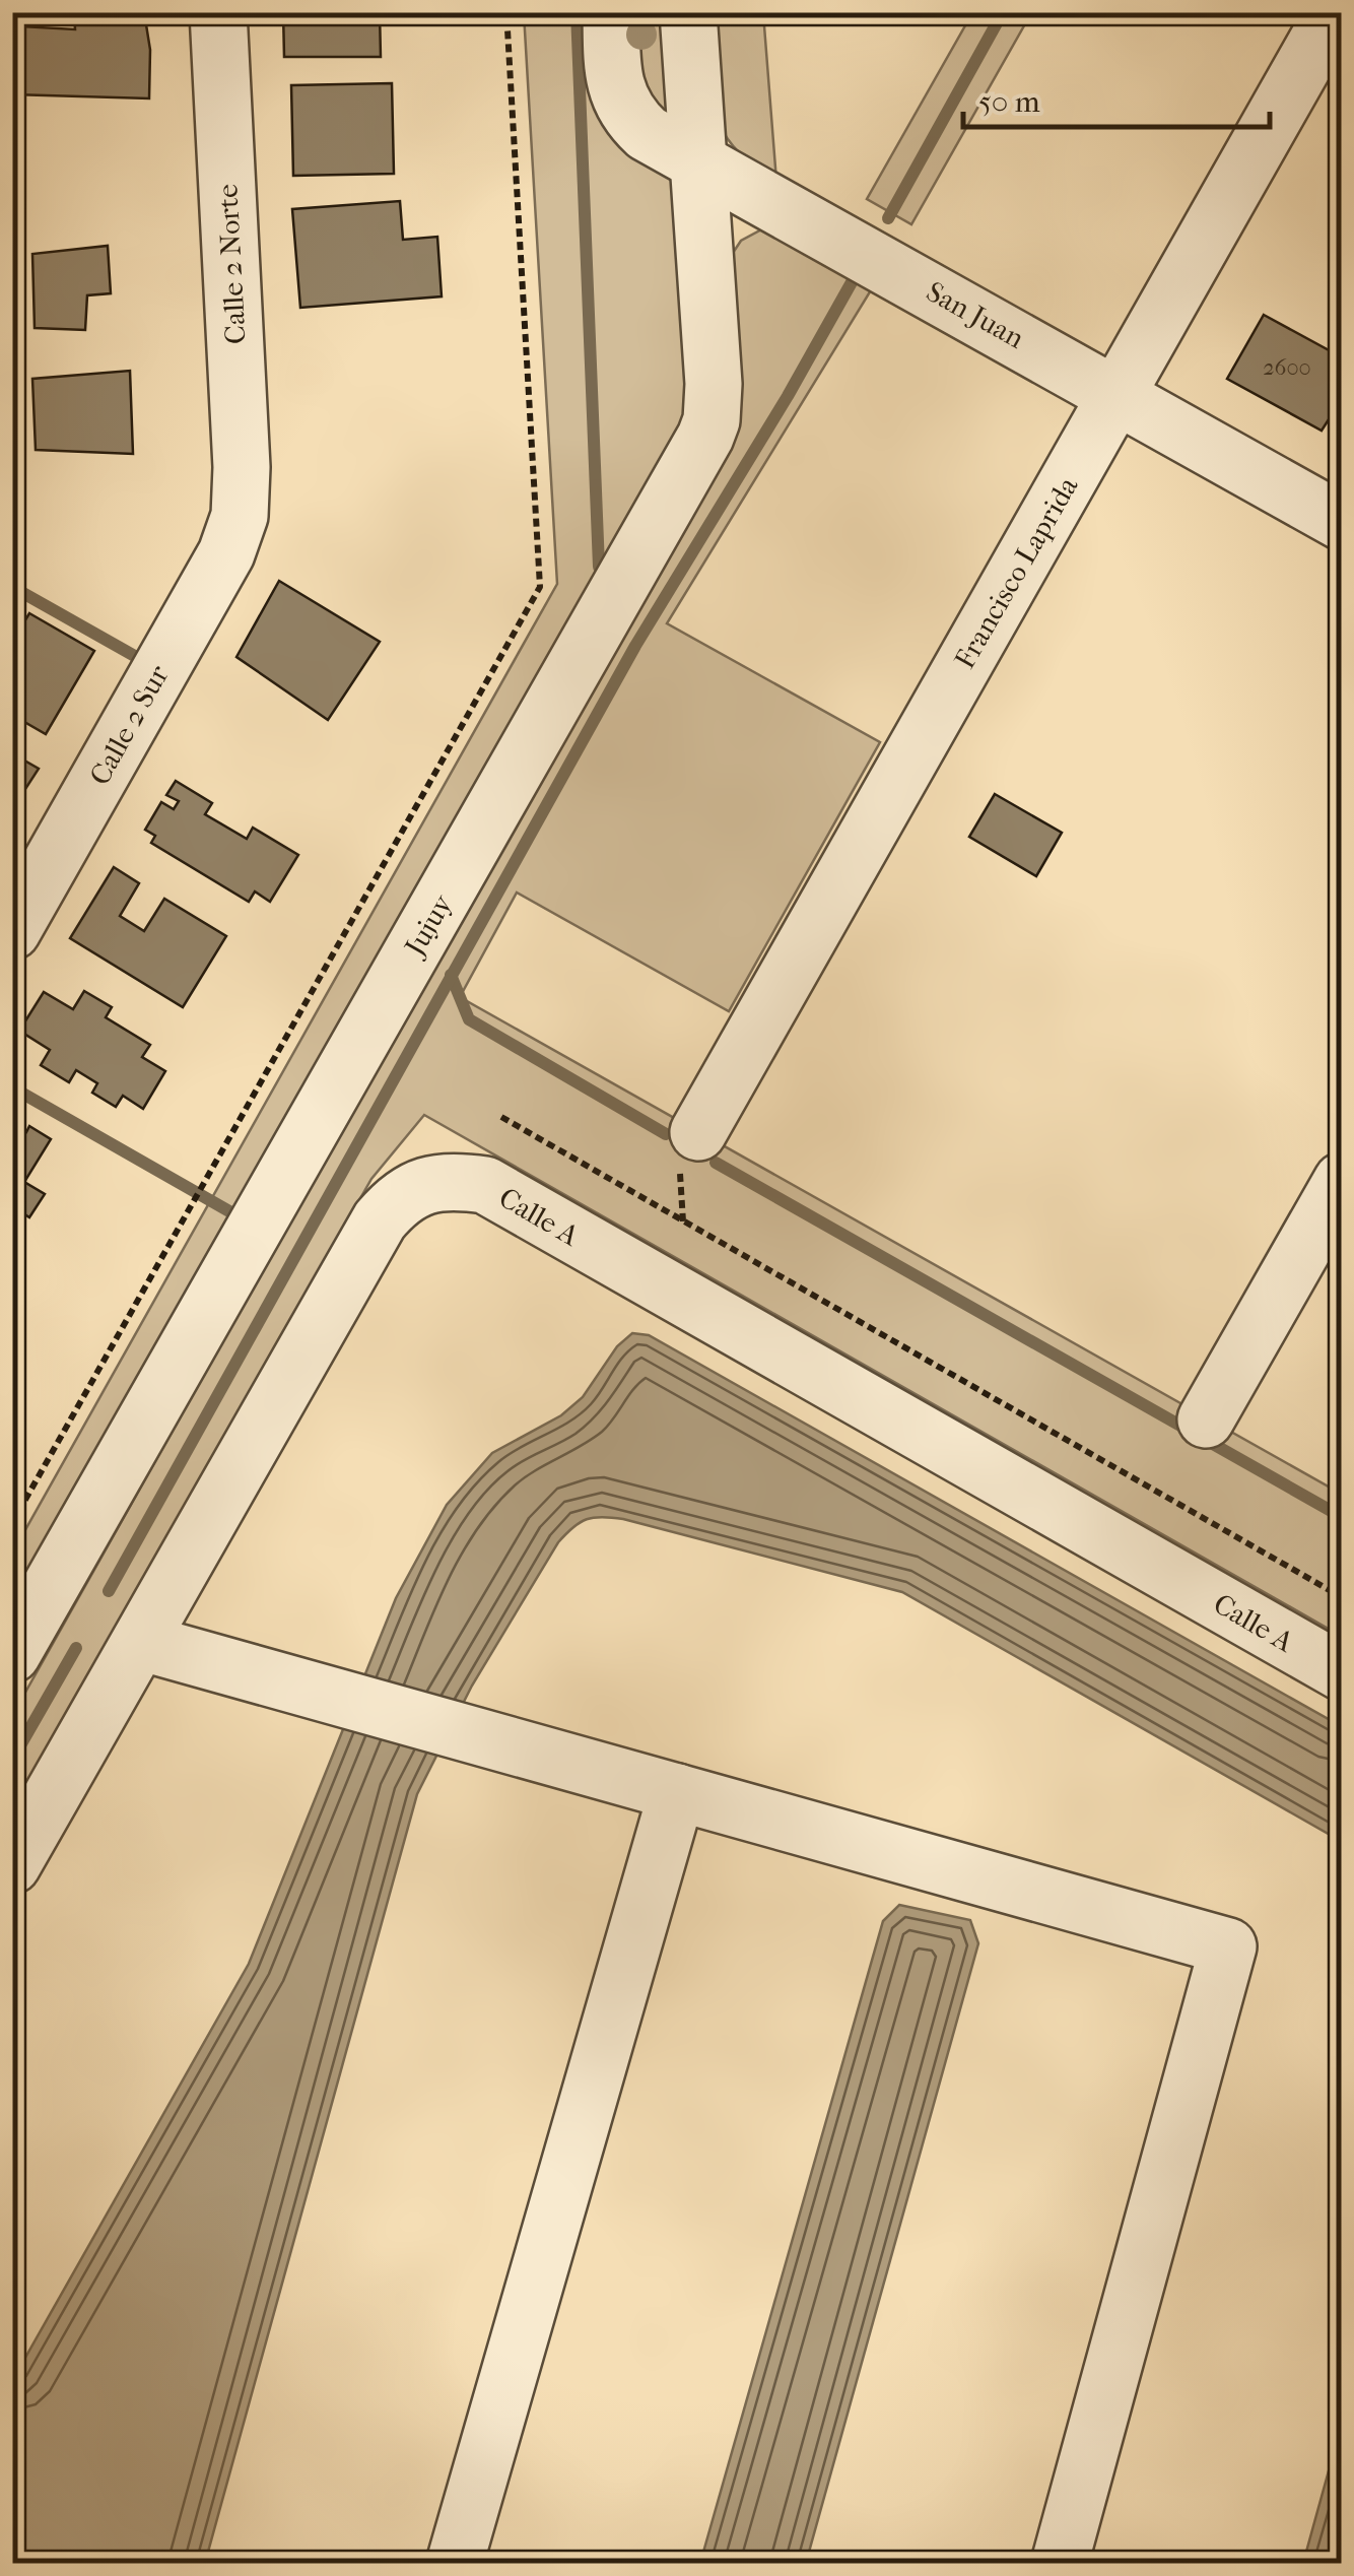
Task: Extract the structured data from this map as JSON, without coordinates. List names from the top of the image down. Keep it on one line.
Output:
{"streets":{"street":["Calle 2 Norte","San Juan","Francisco Laprida","Calle 2 Sur","Jujuy","Calle A"]},"crossings":[["Calle 2 Norte","Calle 2 Sur"],["San Juan","Francisco Laprida"],["San Juan","Jujuy"]],"house_numbers":["2600"],"scale_bar":"50 m"}
